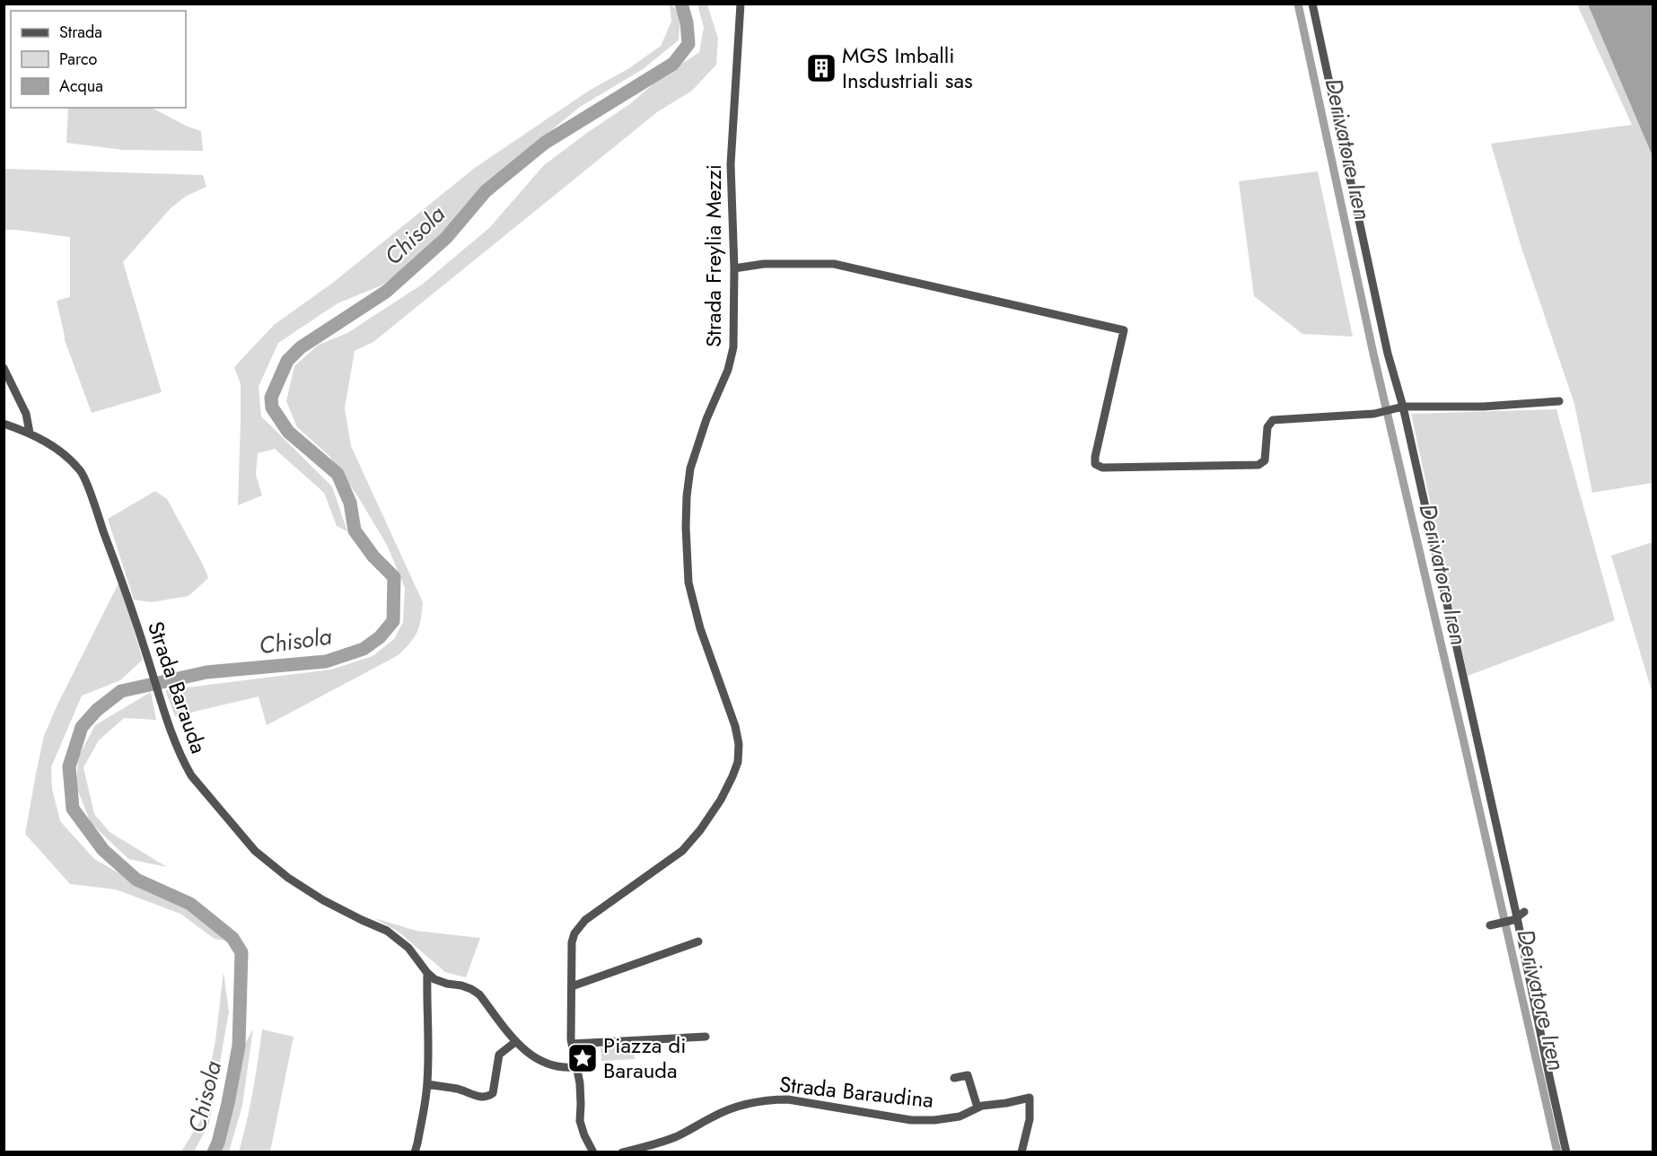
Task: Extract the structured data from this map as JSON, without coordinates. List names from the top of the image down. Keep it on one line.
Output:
{"streets":{"street":["Strada Freylia Mezzi","Strada Barauda","Strada Baraudina"]},"crossings":[["Strada Freylia Mezzi","Strada Barauda"]],"water":["Derivatore Iren","Chisola"],"places":{"building":["MGS Imballi Insdustriali sas"],"place":["Piazza di Barauda"]},"legend":["Strada","Parco","Acqua"]}
